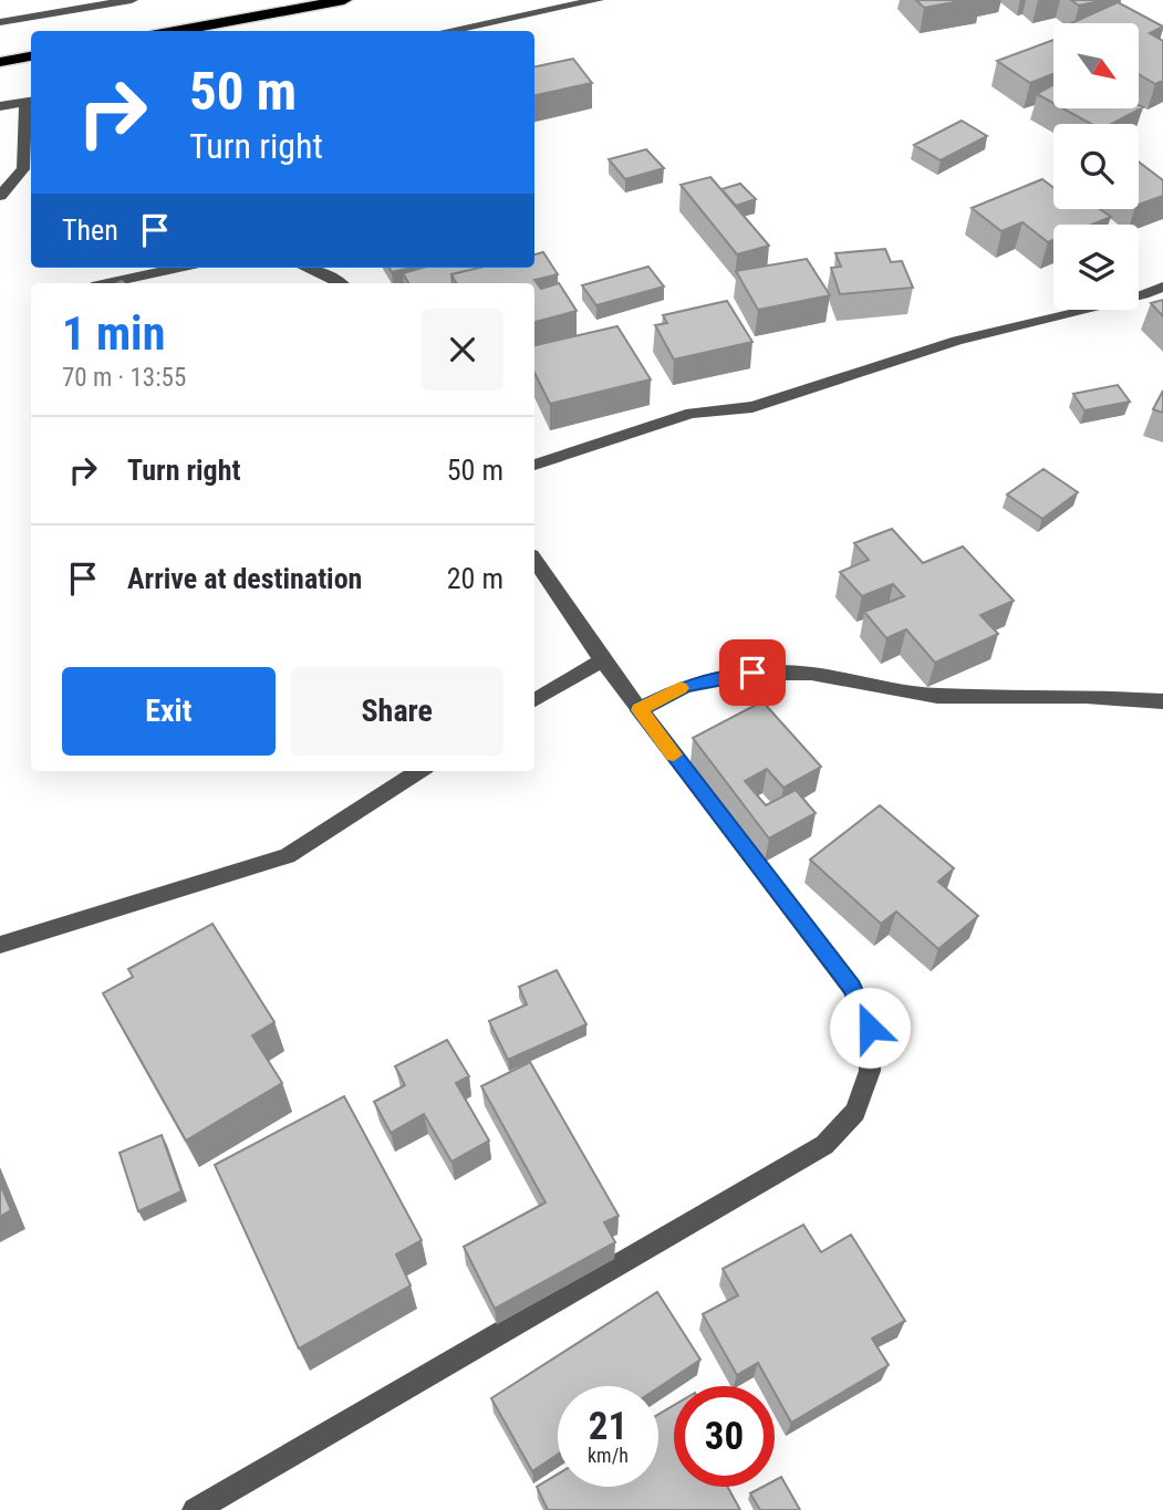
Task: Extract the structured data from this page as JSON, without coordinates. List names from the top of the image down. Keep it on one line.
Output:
{"north":"bottom right","page":{"turn":["50 m","Turn right"],"then":"Then","heading":["1 min","70 m · 13:55"],"list":[{"name":"Turn right","value":"50 m"},{"name":"Arrive at destination","value":"20 m"}],"buttons":["Exit","Share"],"speed":"21 km/h","limit":"30"}}
